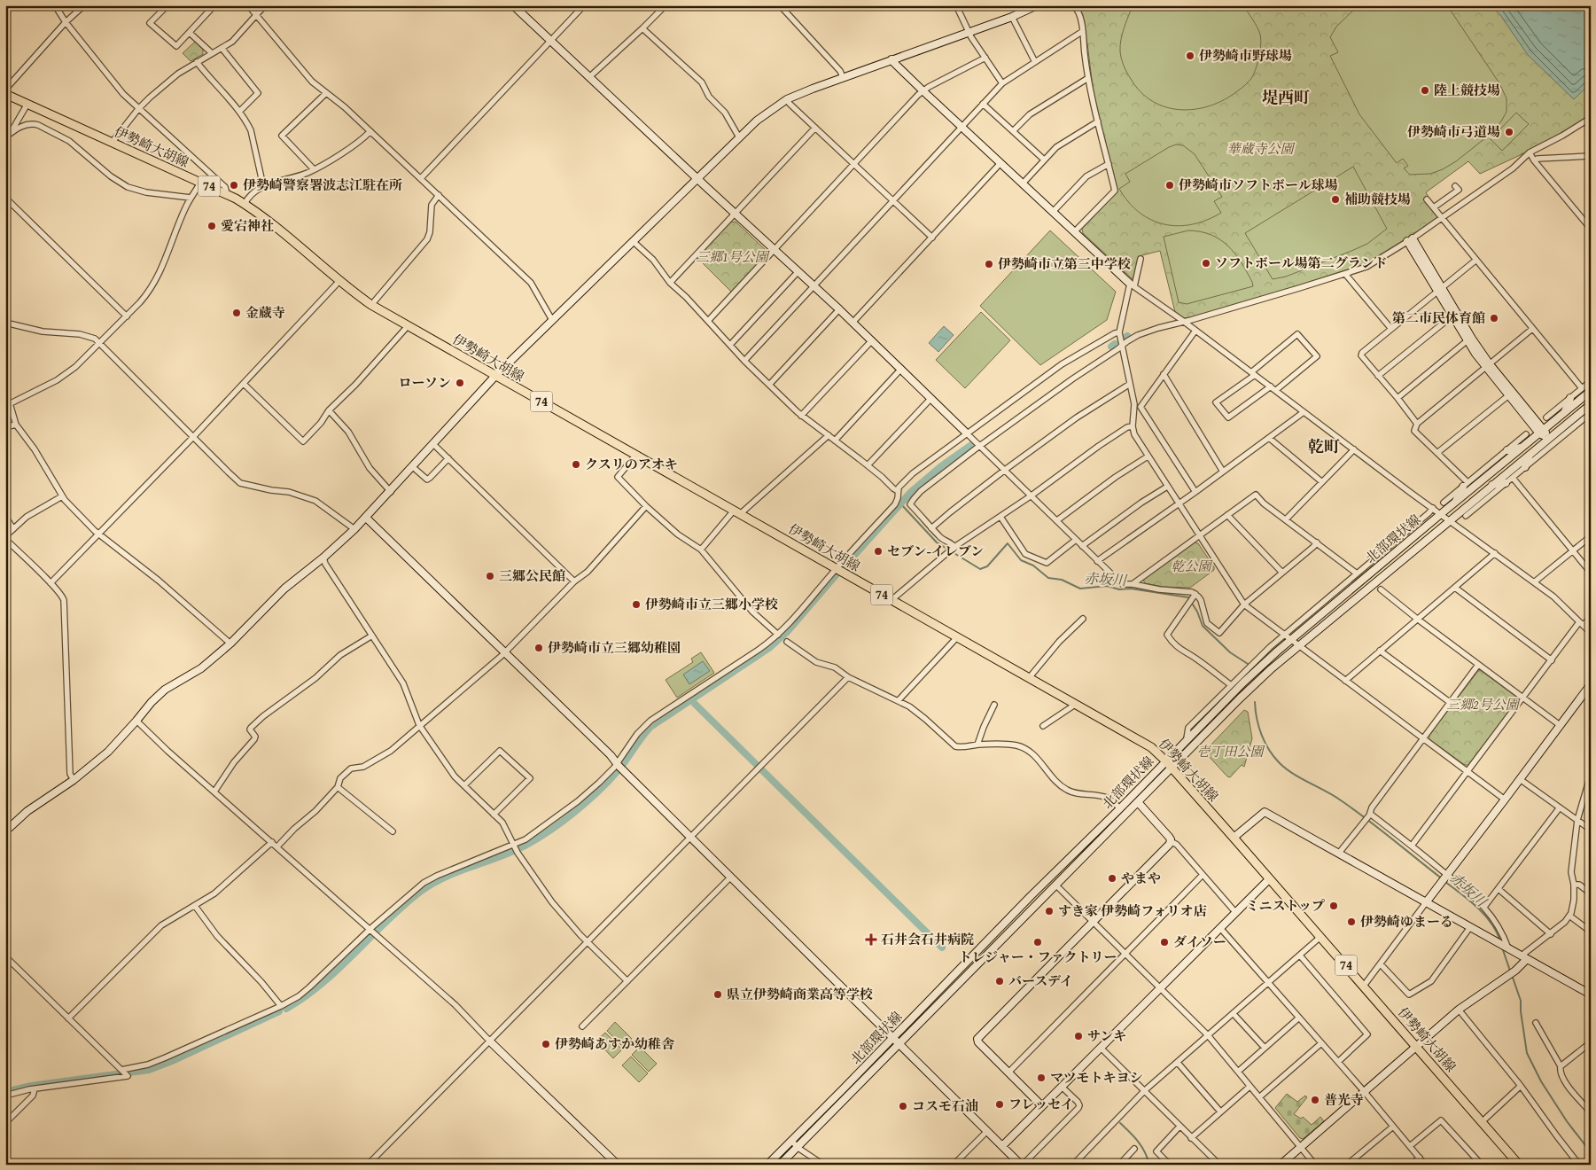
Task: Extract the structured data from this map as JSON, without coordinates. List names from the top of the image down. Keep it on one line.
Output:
{"streets":{"main road":["伊勢崎大胡線","74"],"street":["北部環状線"]},"crossings":[["伊勢崎大胡線","北部環状線"]],"districts":["堤西町","乾町"],"water":["赤坂川"],"parks":["華蔵寺公園","三郷1号公園","乾公園","三郷2号公園","壱丁田公園"],"places":{"other":["伊勢崎市野球場","陸上競技場","伊勢崎市弓道場","伊勢崎警察署波志江駐在所","伊勢崎市ソフトボール球場","補助競技場","愛宕神社","ソフトボール場第二グランド","伊勢崎市立第三中学校","金蔵寺","第二市民体育館","ローソン","クスリのアオキ","セブン-イレブン","三郷公民館","伊勢崎市立三郷小学校","伊勢崎市立三郷幼稚園","やまや","ミニストップ","すき家 伊勢崎フォリオ店","伊勢崎ゆまーる","トレジャー・ファクトリー","ダイソー","バースデイ","県立伊勢崎商業高等学校","サンキ","伊勢崎あすか幼稚舎","マツモトキヨシ","普光寺","フレッセイ","コスモ石油"],"health":["石井会石井病院"]}}
